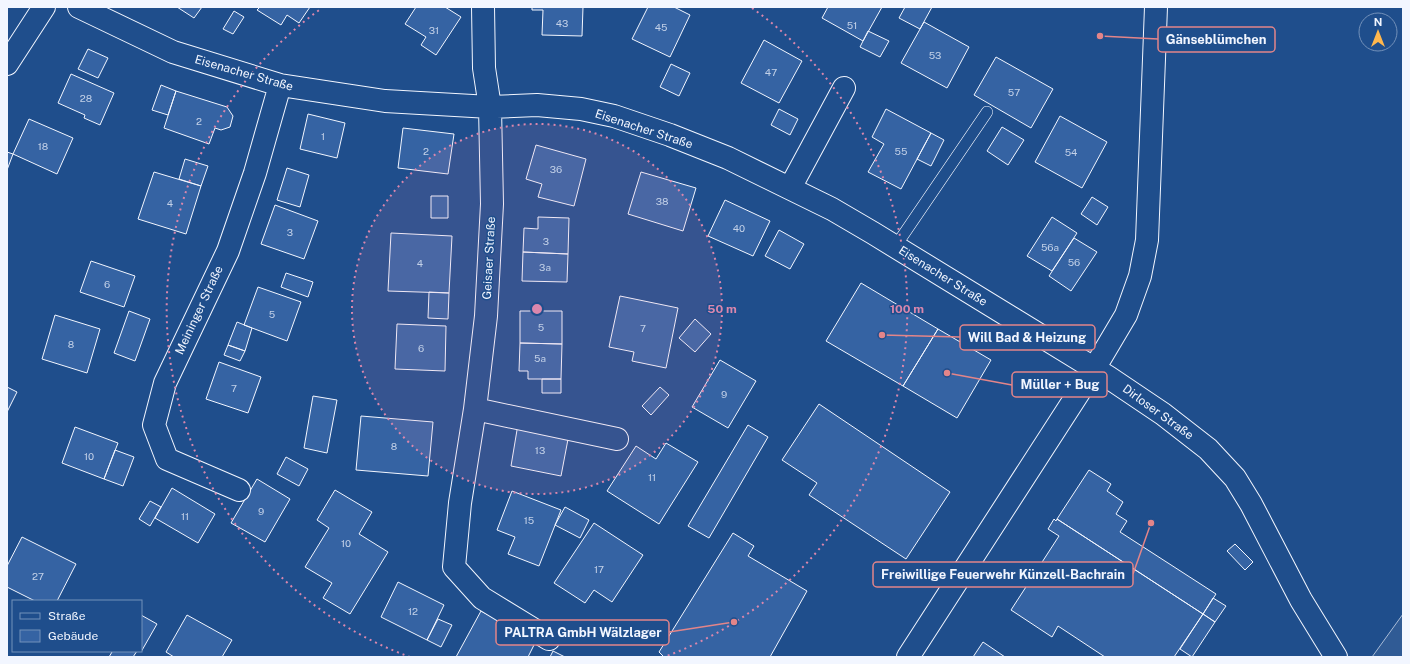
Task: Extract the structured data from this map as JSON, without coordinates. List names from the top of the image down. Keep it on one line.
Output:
{"streets":{"street":["Eisenacher Straße","Geisaer Straße","Meininger Straße","Dirloser Straße"]},"crossings":[["Eisenacher Straße","Geisaer Straße"],["Eisenacher Straße","Meininger Straße"],["Eisenacher Straße","Dirloser Straße"]],"places":["Gänseblümchen","Will Bad & Heizung","Müller + Bug","Freiwillige Feuerwehr Künzell-Bachrain","PALTRA GmbH Wälzlager"],"house_numbers":["43","51","45","31","53","47","57","28","2","1","18","2","55","54","36","38","4","40","3","3","56a","56","4","3a","6","5","5","7","8","6","5a","7","9","8","13","10","11","9","11","15","10","17","27","12"],"legend":["Straße","Gebäude"],"north":"top","rings":["50 m","100 m"]}
